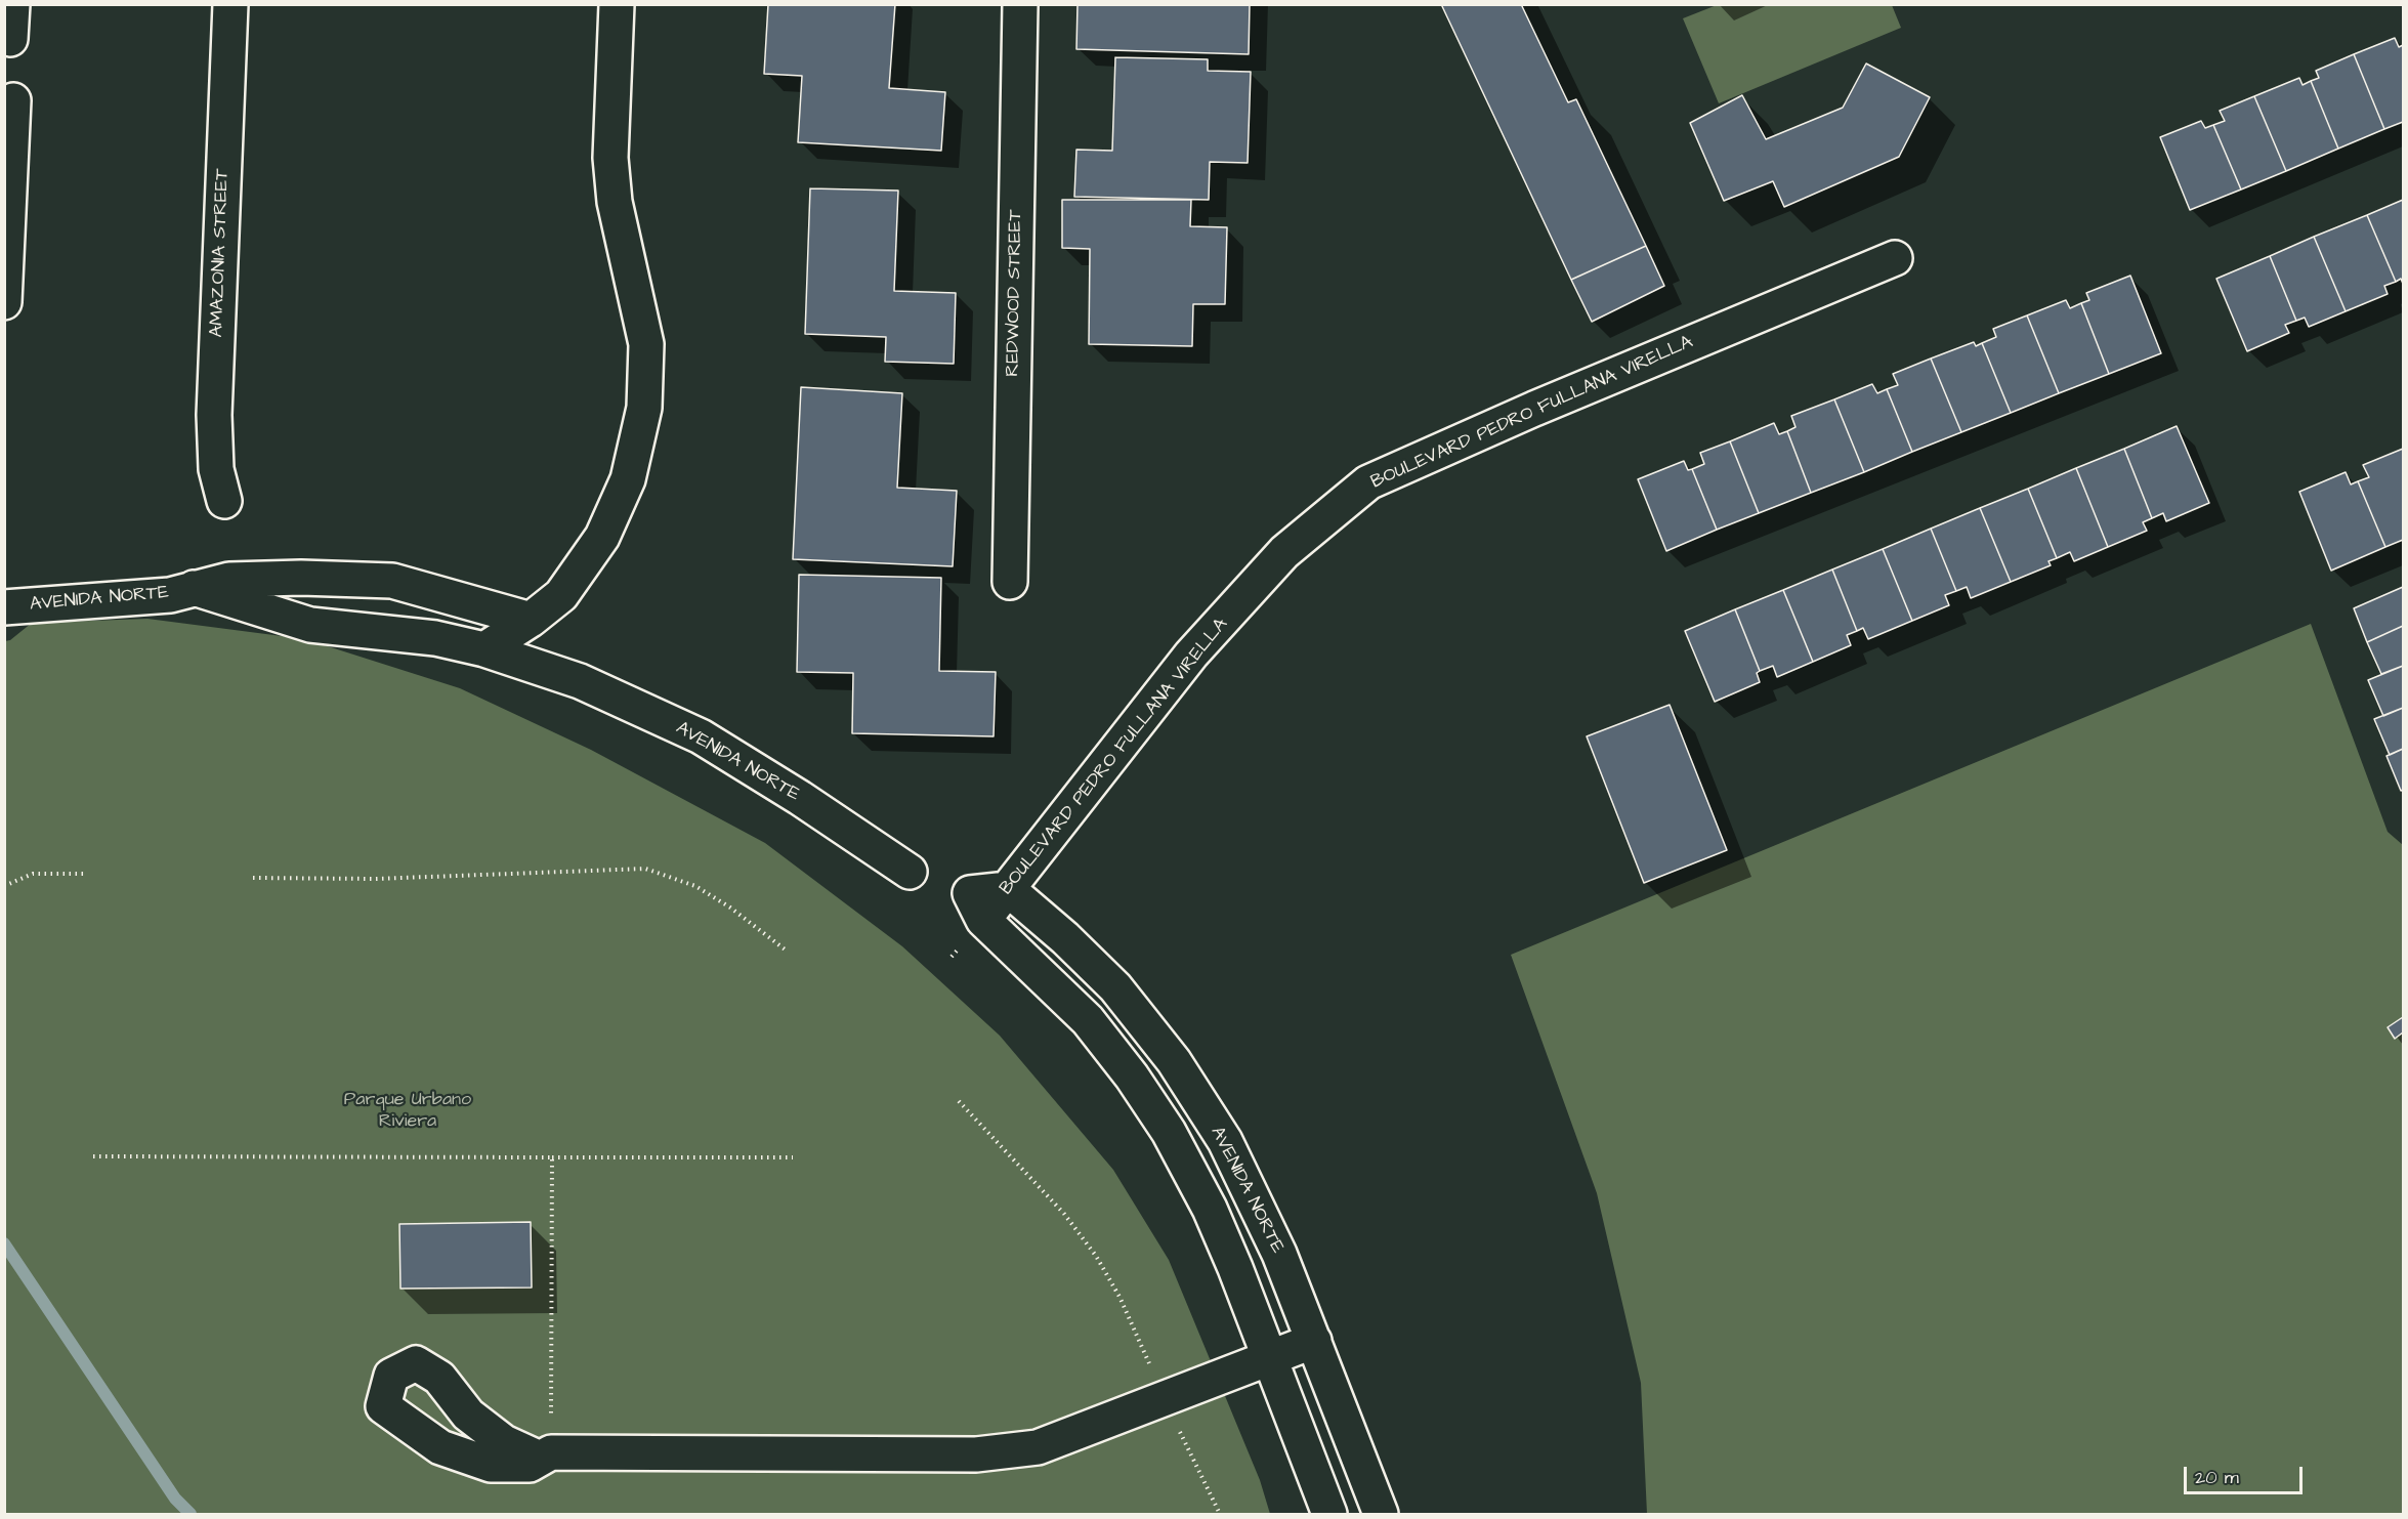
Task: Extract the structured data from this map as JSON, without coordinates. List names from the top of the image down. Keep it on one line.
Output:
{"streets":{"street":["AMAZONIA STREET","REDWOOD STREET","BOULEVARD PEDRO FULLANA VIRELLA","AVENIDA NORTE"]},"crossings":[["BOULEVARD PEDRO FULLANA VIRELLA","AVENIDA NORTE"]],"parks":["Parque Urbano Riviera"],"scale_bar":"20 m"}
